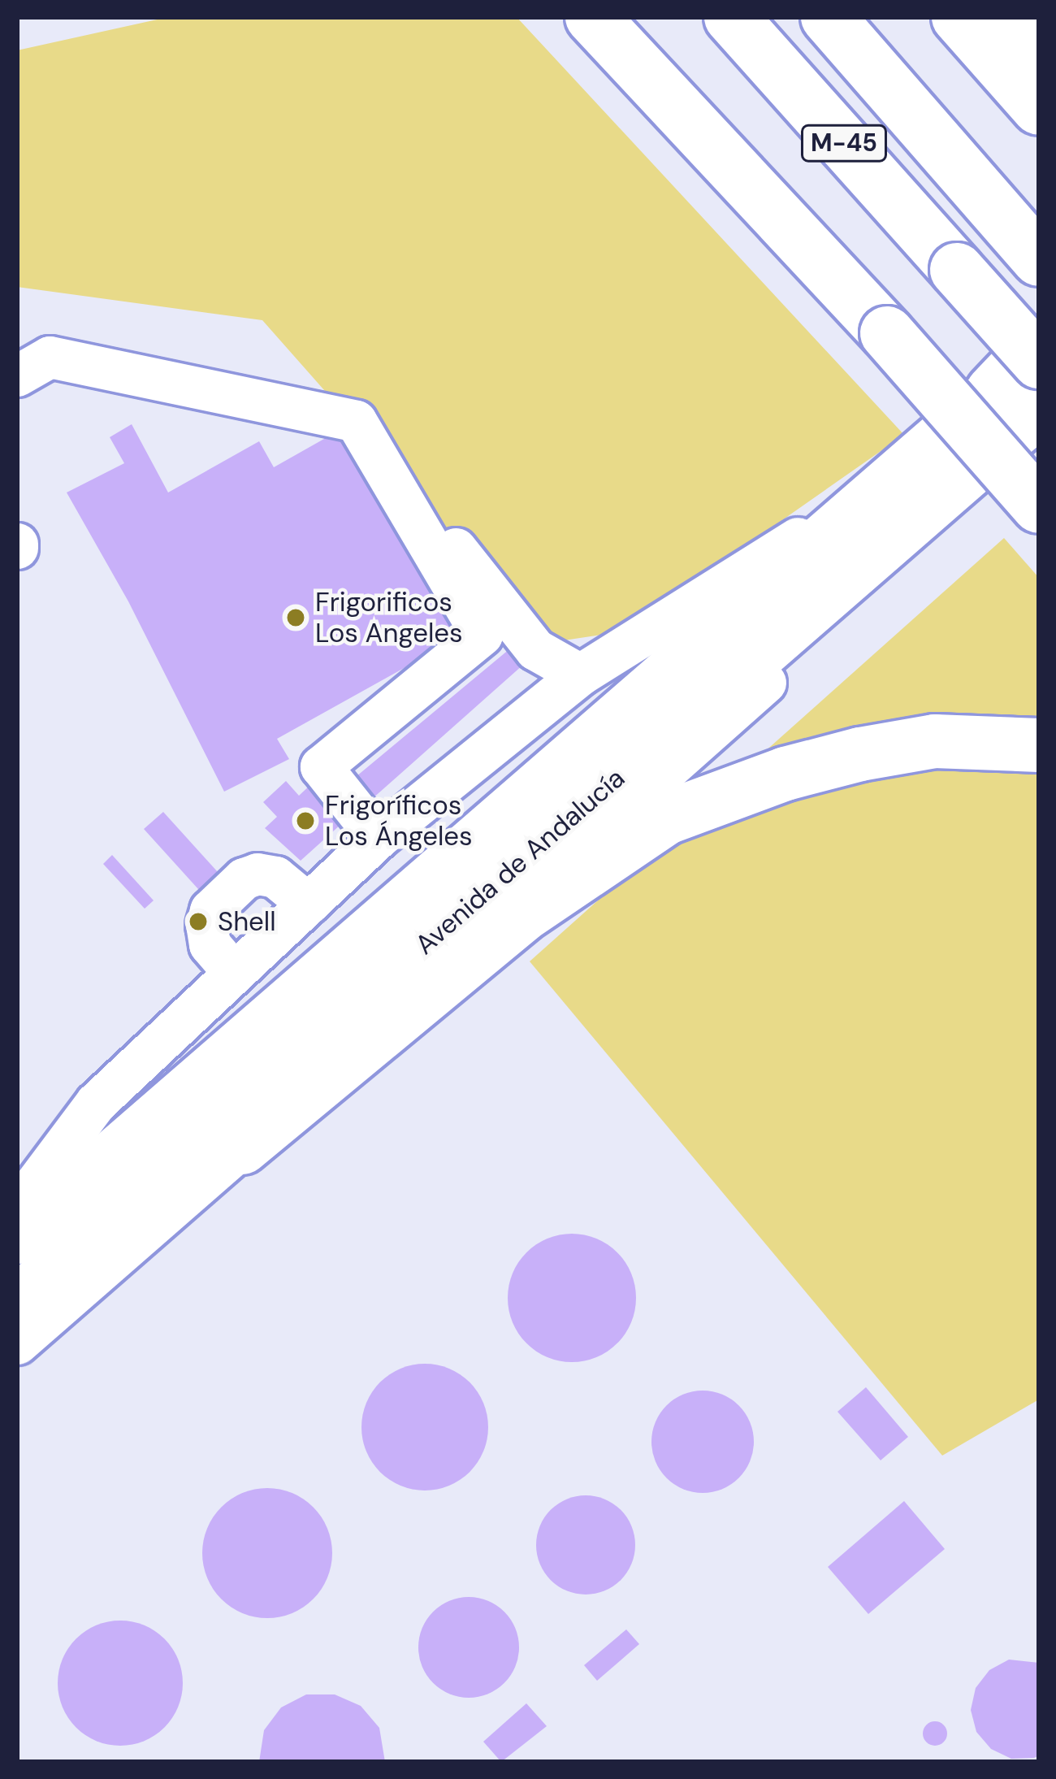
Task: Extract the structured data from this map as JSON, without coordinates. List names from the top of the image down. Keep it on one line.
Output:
{"streets":{"highway":["M-45"],"main road":["Avenida de Andalucía"]},"places":["Frigorificos Los Angeles","Frigoríficos Los Ángeles","Shell"]}
